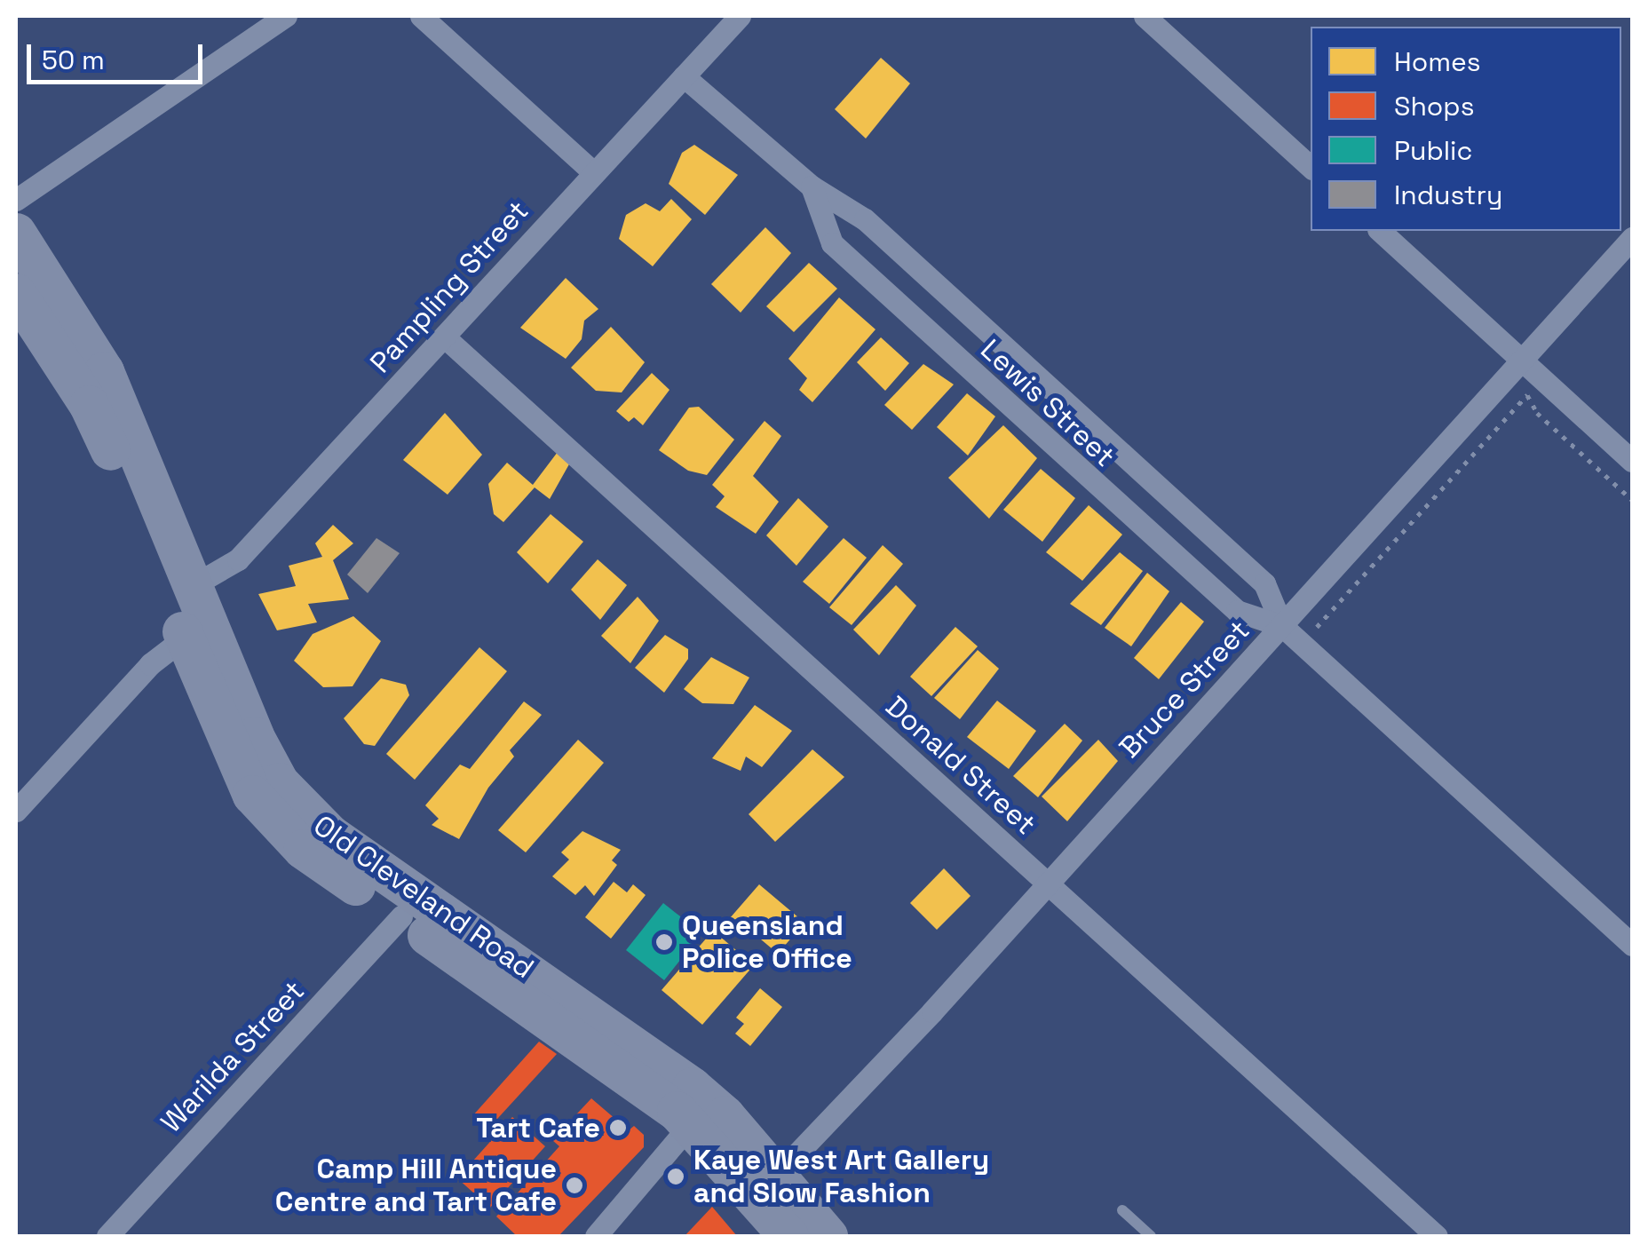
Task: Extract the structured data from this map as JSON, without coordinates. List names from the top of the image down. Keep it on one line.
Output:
{"streets":{"highway":["Old Cleveland Road"],"street":["Pampling Street","Lewis Street","Bruce Street","Donald Street","Warilda Street"]},"crossings":[["Pampling Street","Lewis Street"],["Pampling Street","Donald Street"],["Pampling Street","Old Cleveland Road"],["Lewis Street","Bruce Street"],["Bruce Street","Donald Street"],["Bruce Street","Old Cleveland Road"],["Old Cleveland Road","Warilda Street"]],"places":["Queensland Police Office","Tart Cafe","Kaye West Art Gallery and Slow Fashion","Camp Hill Antique Centre and Tart Cafe"],"legend":["Homes","Shops","Public","Industry"],"scale_bar":"50 m"}
